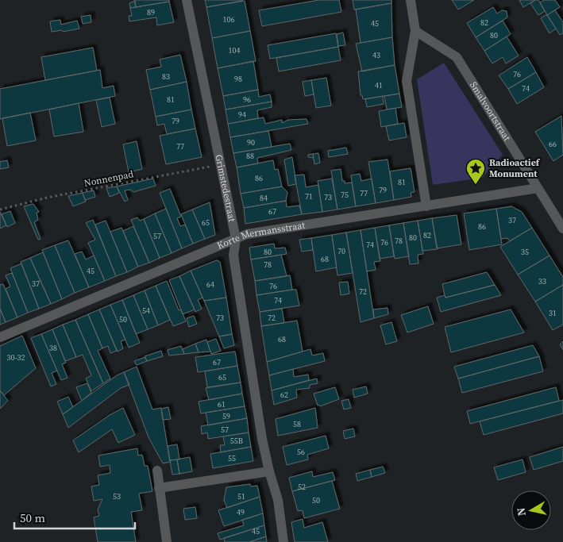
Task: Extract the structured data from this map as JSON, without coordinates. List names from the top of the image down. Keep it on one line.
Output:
{"streets":{"street":["Smalvoortstraat","Grimstedestraat","Korte Mermansstraat"],"path":["Nonnenpad"]},"crossings":[["Smalvoortstraat","Korte Mermansstraat"],["Nonnenpad","Grimstedestraat"],["Grimstedestraat","Korte Mermansstraat"]],"places":{"place":["Radioactief Monument"]},"house_numbers":["89","106","82","45","80","104","43","76","83","98","41","74","81","96","94","79","90","66","77","88","86","81","79","77","75","71","73","84","67","37","65","86","82","57","80","78","76","74","70","80","35","68","78","45","33","37","64","76","72","74","54","31","73","72","50","68","38","30-32","67","65","62","61","59","58","57","55B","56","55","52","53","51","50","49","45"],"scale_bar":"50 m","north":"left"}
